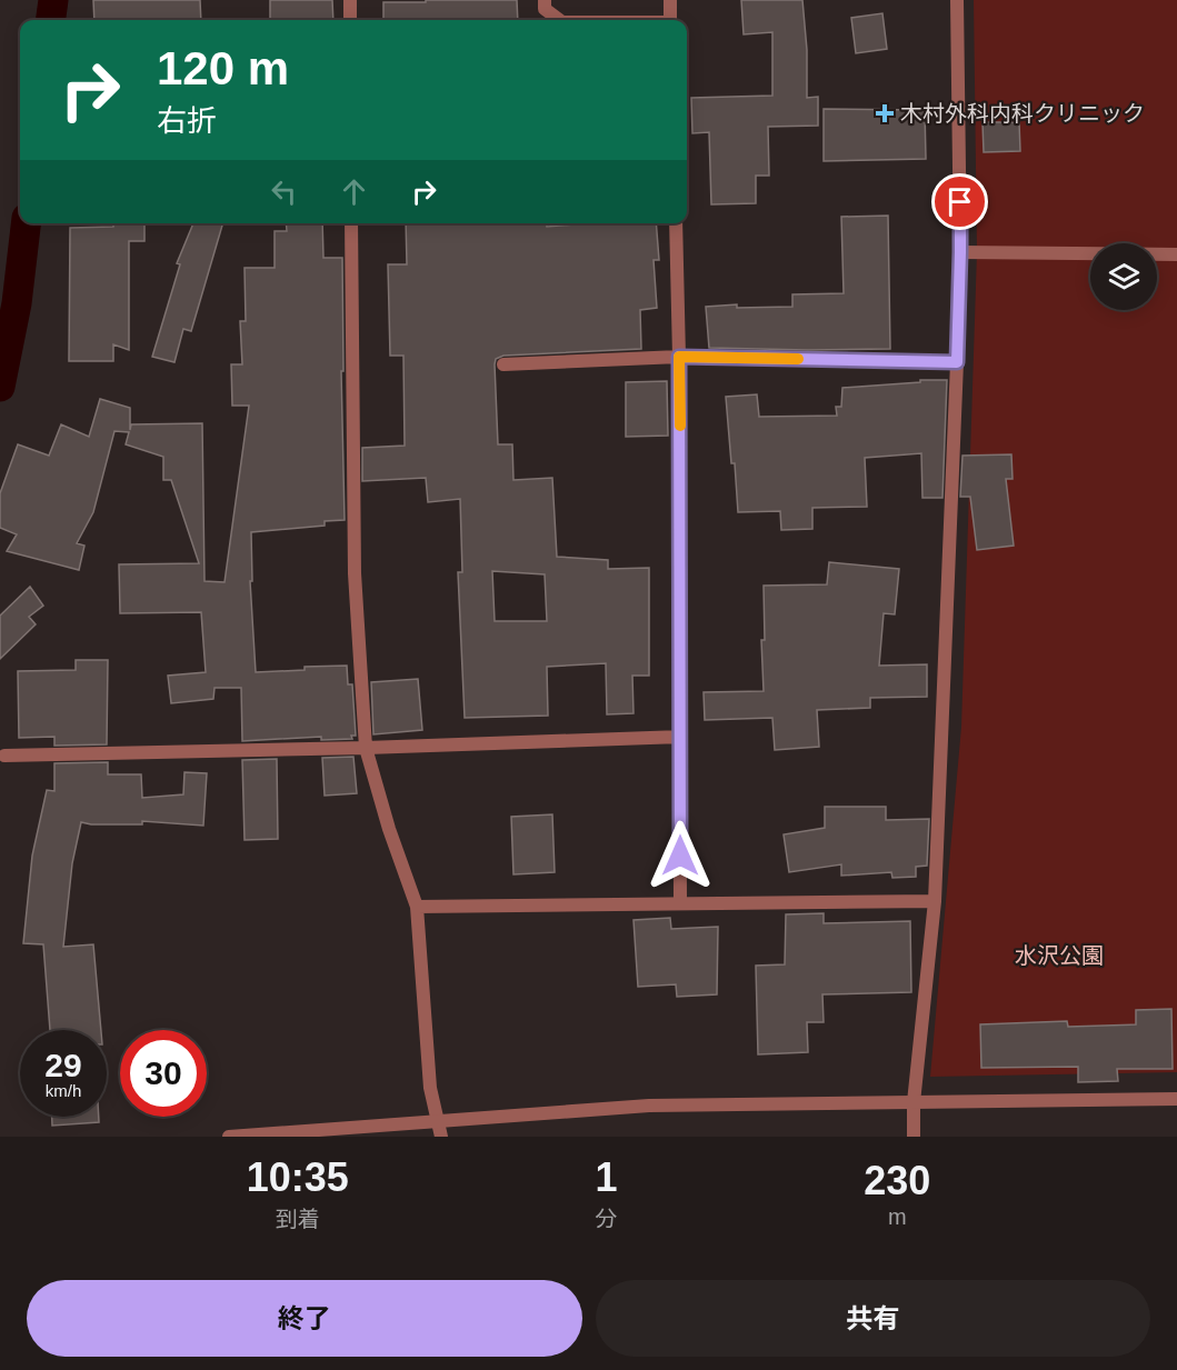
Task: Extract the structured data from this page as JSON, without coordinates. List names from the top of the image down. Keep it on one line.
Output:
{"parks":["水沢公園"],"places":{"health":["木村外科内科クリニック"]},"page":{"turn":["120 m","右折"],"speed":"29 km/h","limit":"30","eta":["10:35","到着","1","分","230","m"],"buttons":["終了","共有"]}}
